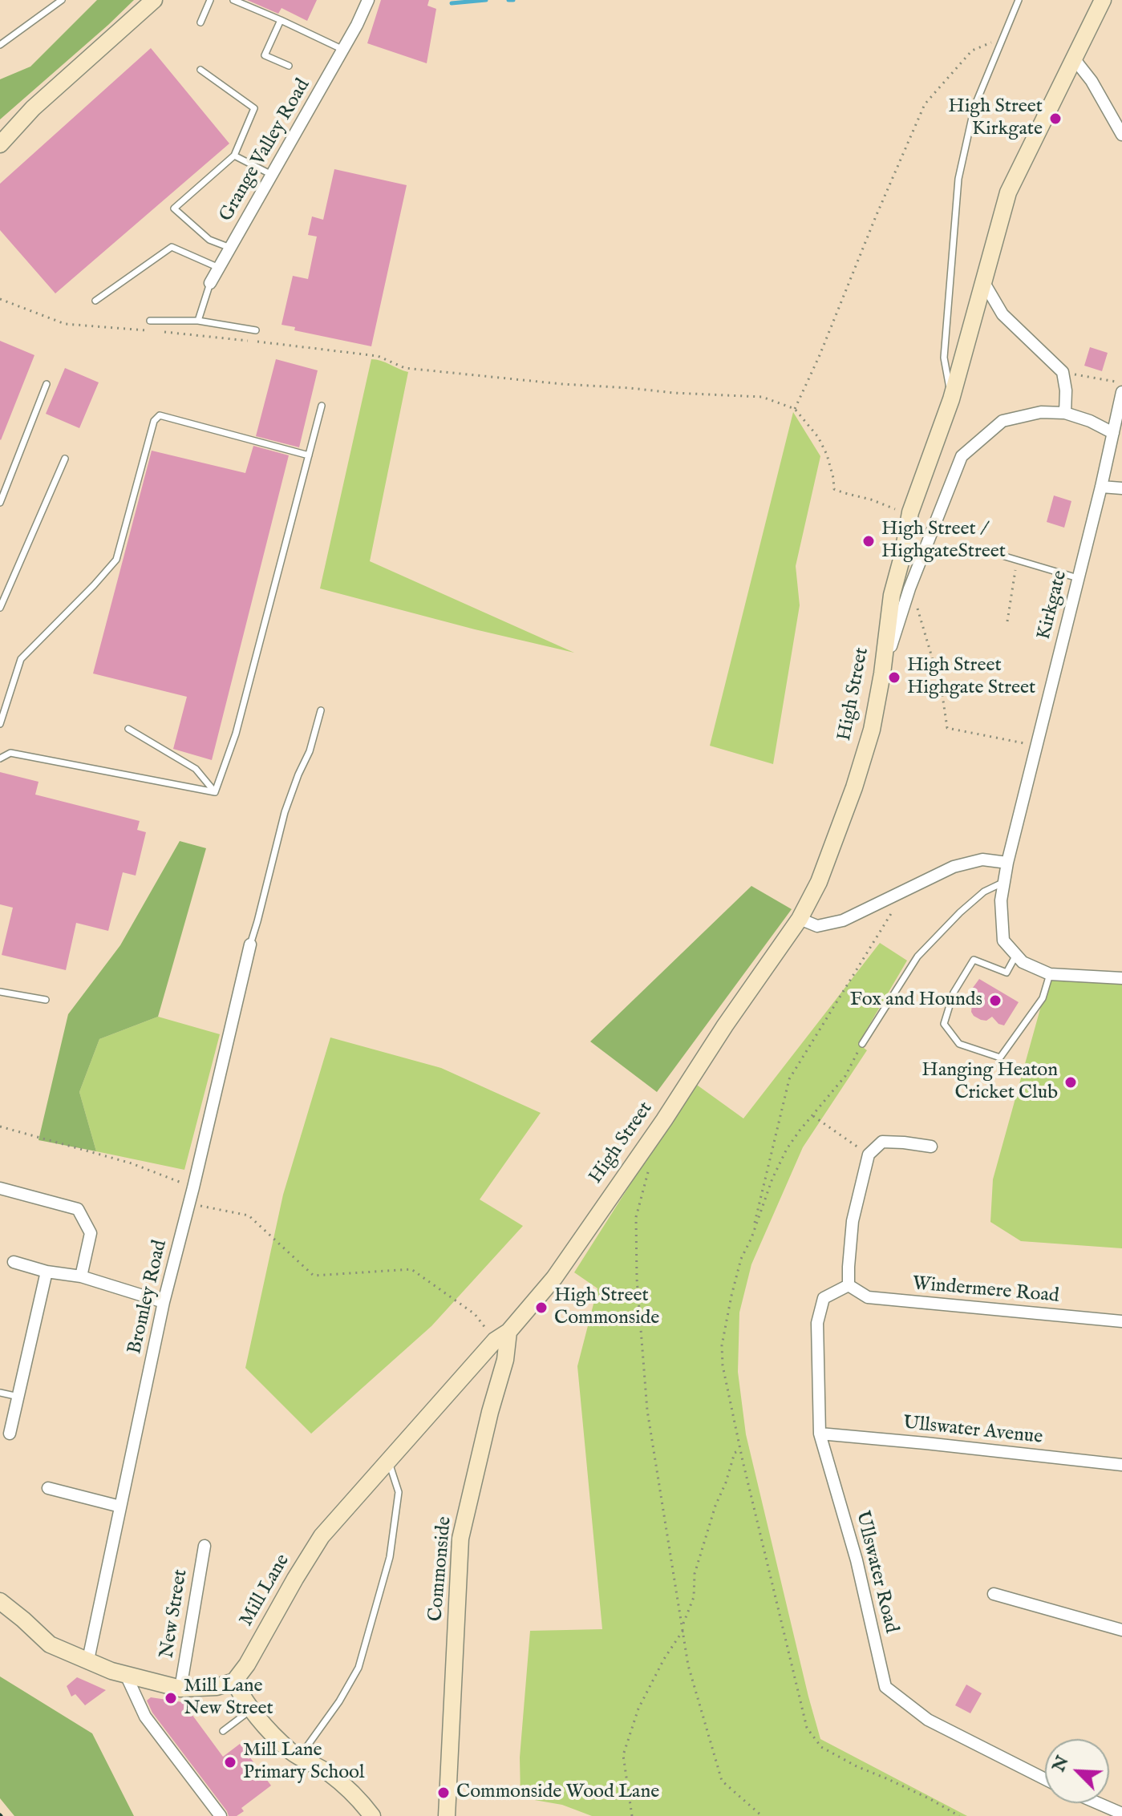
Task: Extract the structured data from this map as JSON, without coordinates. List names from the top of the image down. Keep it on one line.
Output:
{"streets":{"street":["Grange Valley Road","Kirkgate","High Street","Windermere Road","Bromley Road","Ullswater Avenue","Commonside","Ullswater Road","Mill Lane","New Street"]},"crossings":[["High Street","Commonside"],["High Street","Mill Lane"],["Windermere Road","Ullswater Road"],["Ullswater Avenue","Ullswater Road"],["Commonside","Mill Lane"]],"places":["High Street Kirkgate","High Street / HighgateStreet","High Street Highgate Street","Fox and Hounds","Hanging Heaton Cricket Club","High Street Commonside","Mill Lane New Street","Mill Lane Primary School","Commonside Wood Lane"],"north":"top left"}
